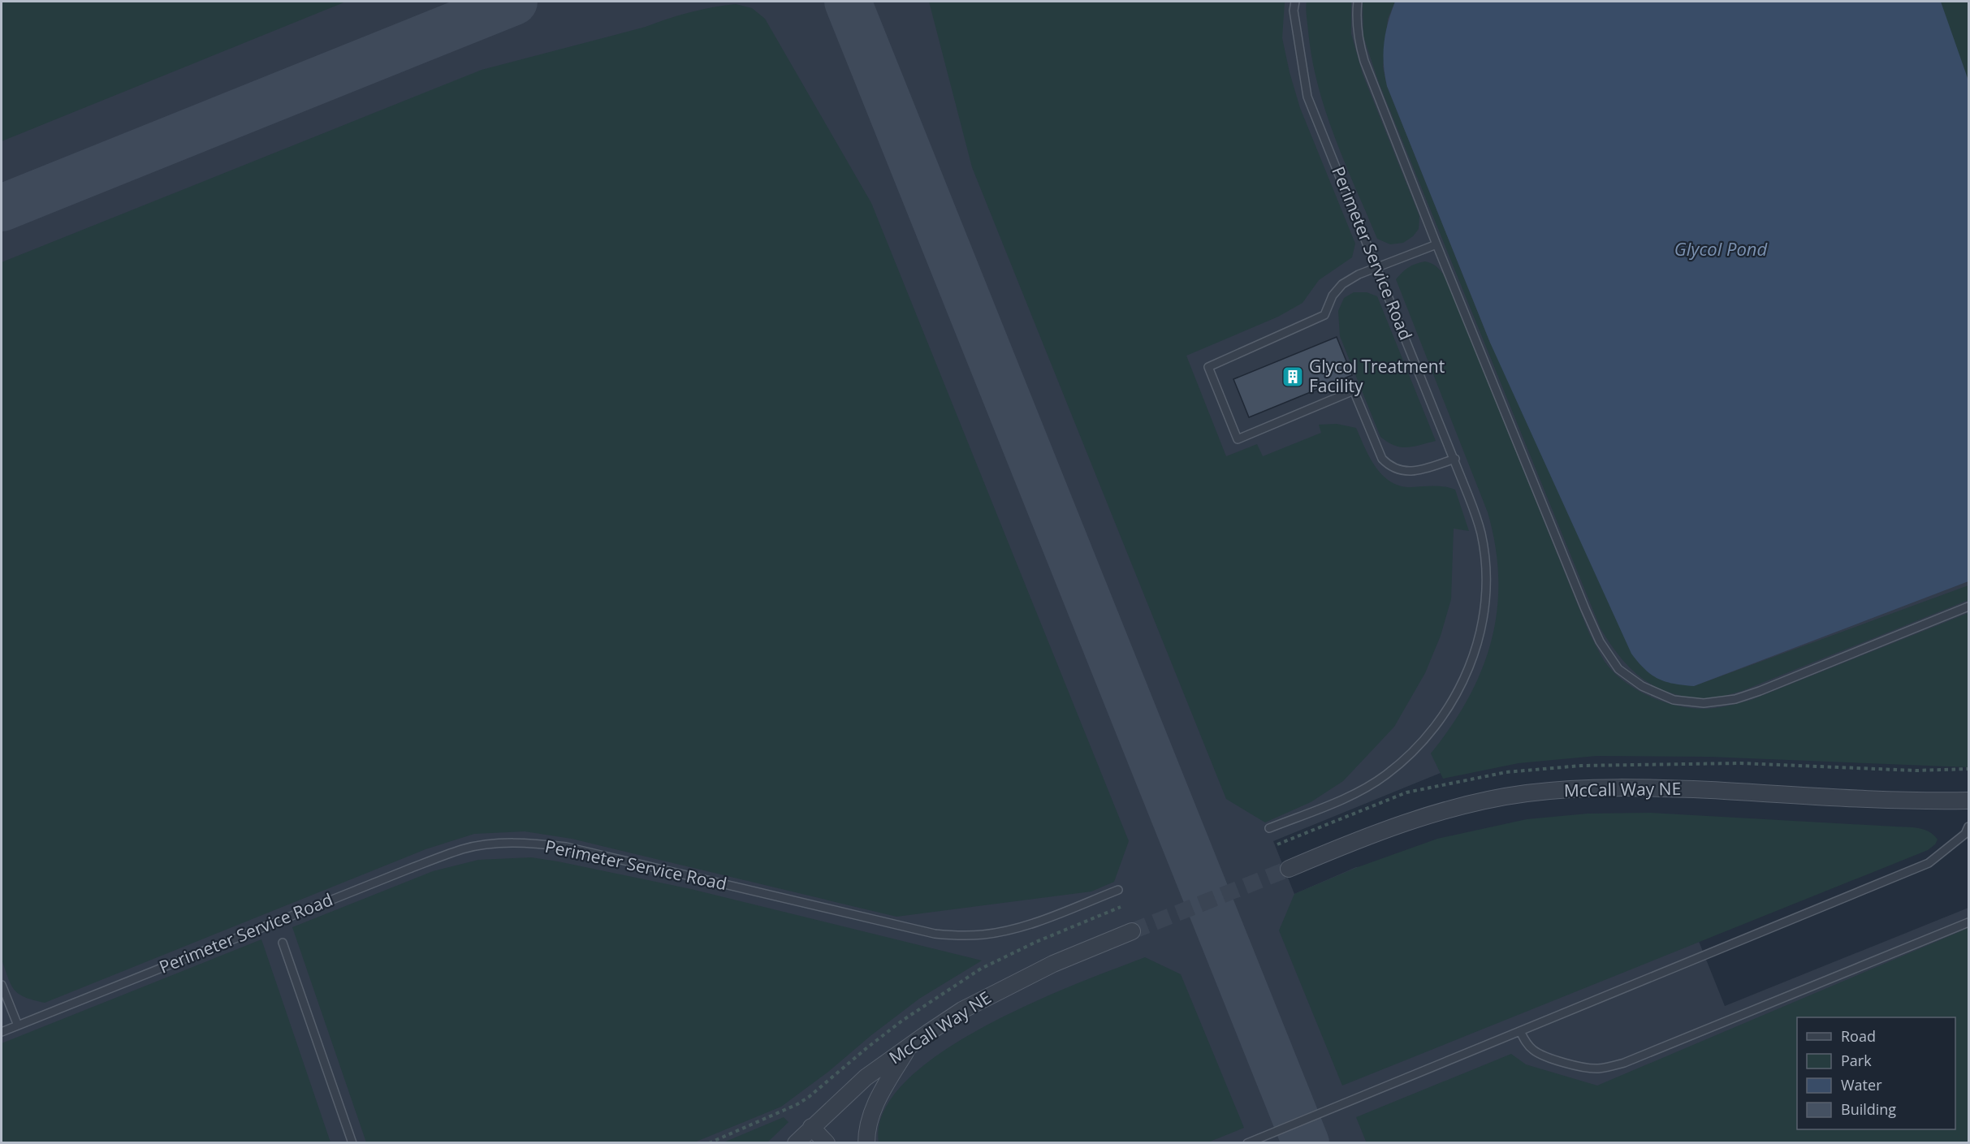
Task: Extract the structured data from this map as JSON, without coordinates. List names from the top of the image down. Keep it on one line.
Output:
{"streets":{"street":["McCall Way NE"],"lane":["Perimeter Service Road"]},"water":["Glycol Pond"],"places":{"building":["Glycol Treatment Facility"]},"legend":["Road","Park","Water","Building"]}
